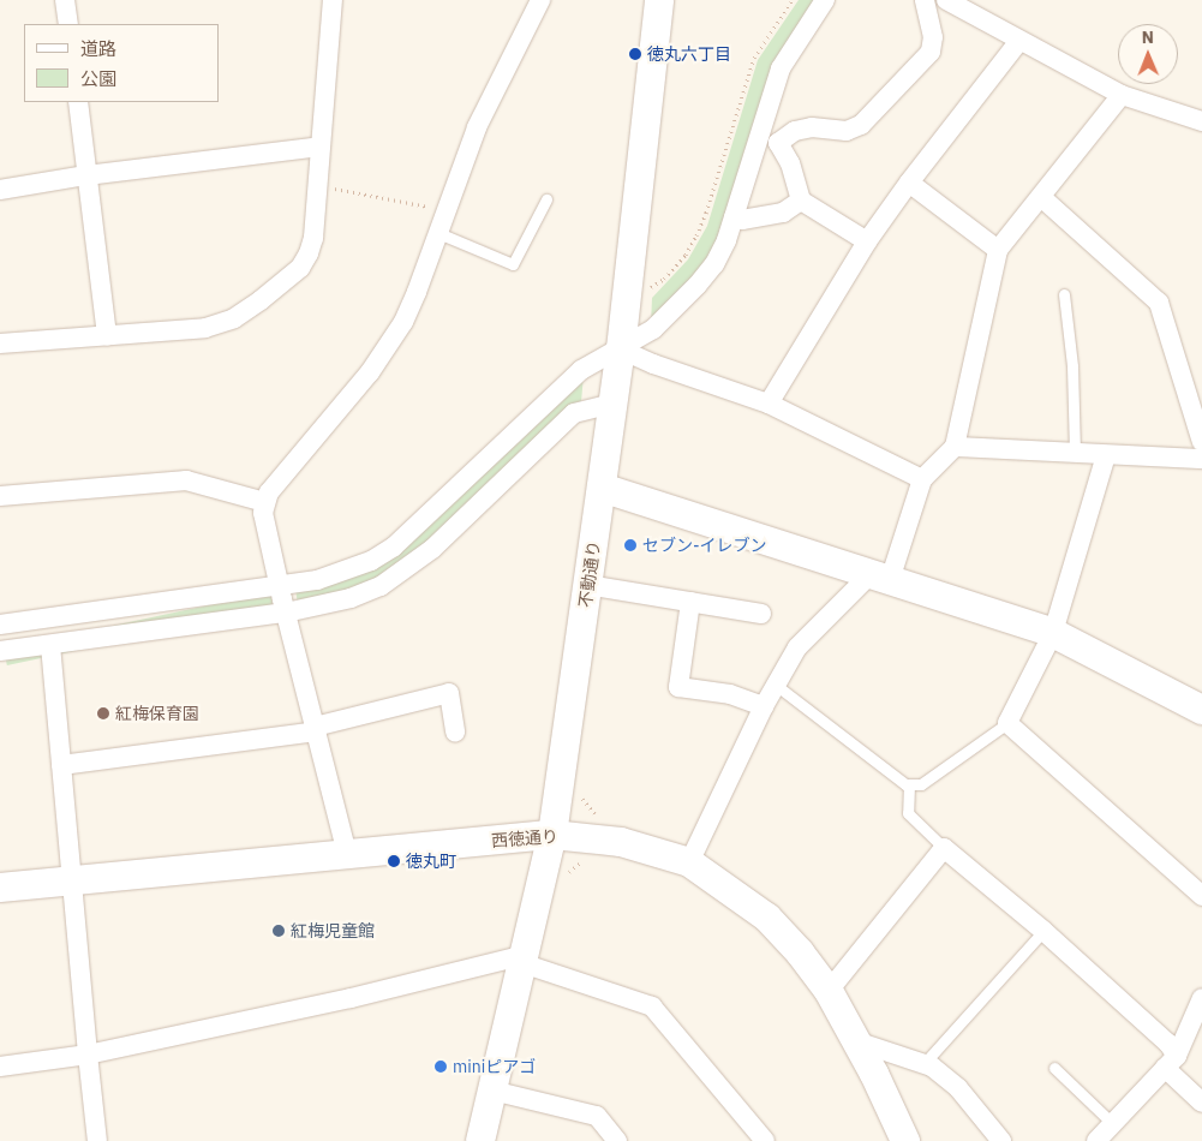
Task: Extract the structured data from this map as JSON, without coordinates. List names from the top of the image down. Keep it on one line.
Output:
{"streets":{"street":["不動通り","西徳通り"]},"crossings":[["不動通り","西徳通り"]],"places":["徳丸六丁目","セブン-イレブン","紅梅保育園","徳丸町","紅梅児童館","miniピアゴ"],"legend":["道路","公園"],"north":"top"}
